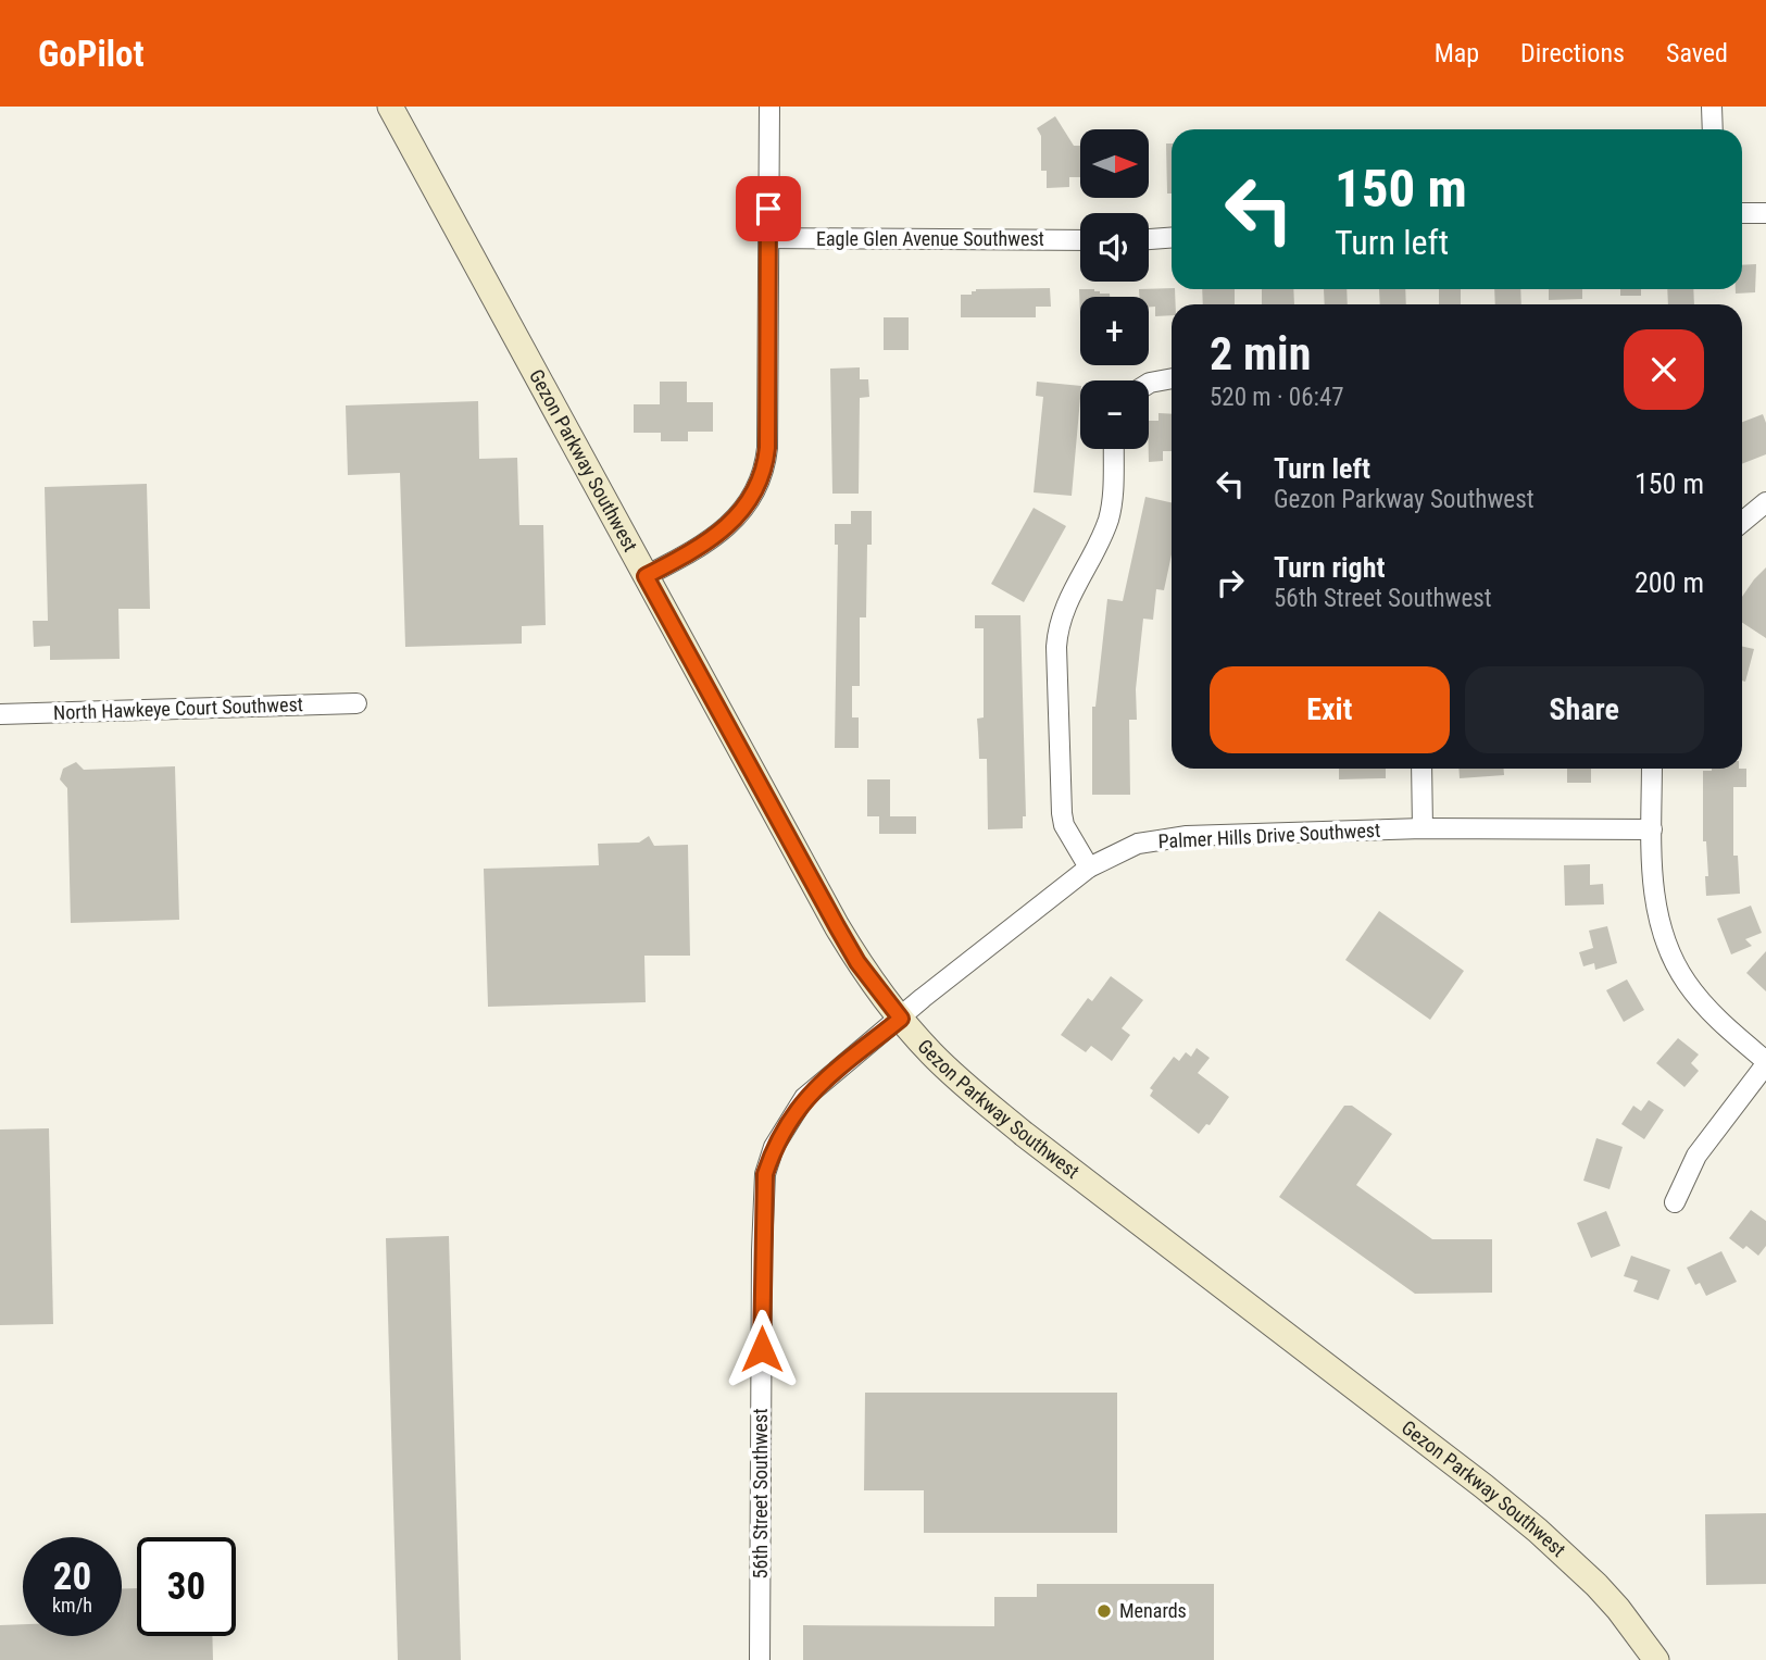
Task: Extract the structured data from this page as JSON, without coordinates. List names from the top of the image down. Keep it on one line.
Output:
{"streets":{"main road":["Gezon Parkway Southwest"],"street":["Eagle Glen Avenue Southwest","North Hawkeye Court Southwest","Palmer Hills Drive Southwest","56th Street Southwest"]},"crossings":[["Gezon Parkway Southwest","Palmer Hills Drive Southwest"],["Gezon Parkway Southwest","56th Street Southwest"],["Palmer Hills Drive Southwest","56th Street Southwest"]],"places":["Menards"],"north":"right","page":{"header":"GoPilot","nav":["Map","Directions","Saved"],"map_buttons":["+","−"],"turn":["150 m","Turn left"],"heading":["2 min","520 m · 06:47"],"list":[{"name":"Turn left","note":"Gezon Parkway Southwest","value":"150 m"},{"name":"Turn right","note":"56th Street Southwest","value":"200 m"}],"buttons":["Exit","Share"],"speed":"20 km/h","limit":"30"}}
